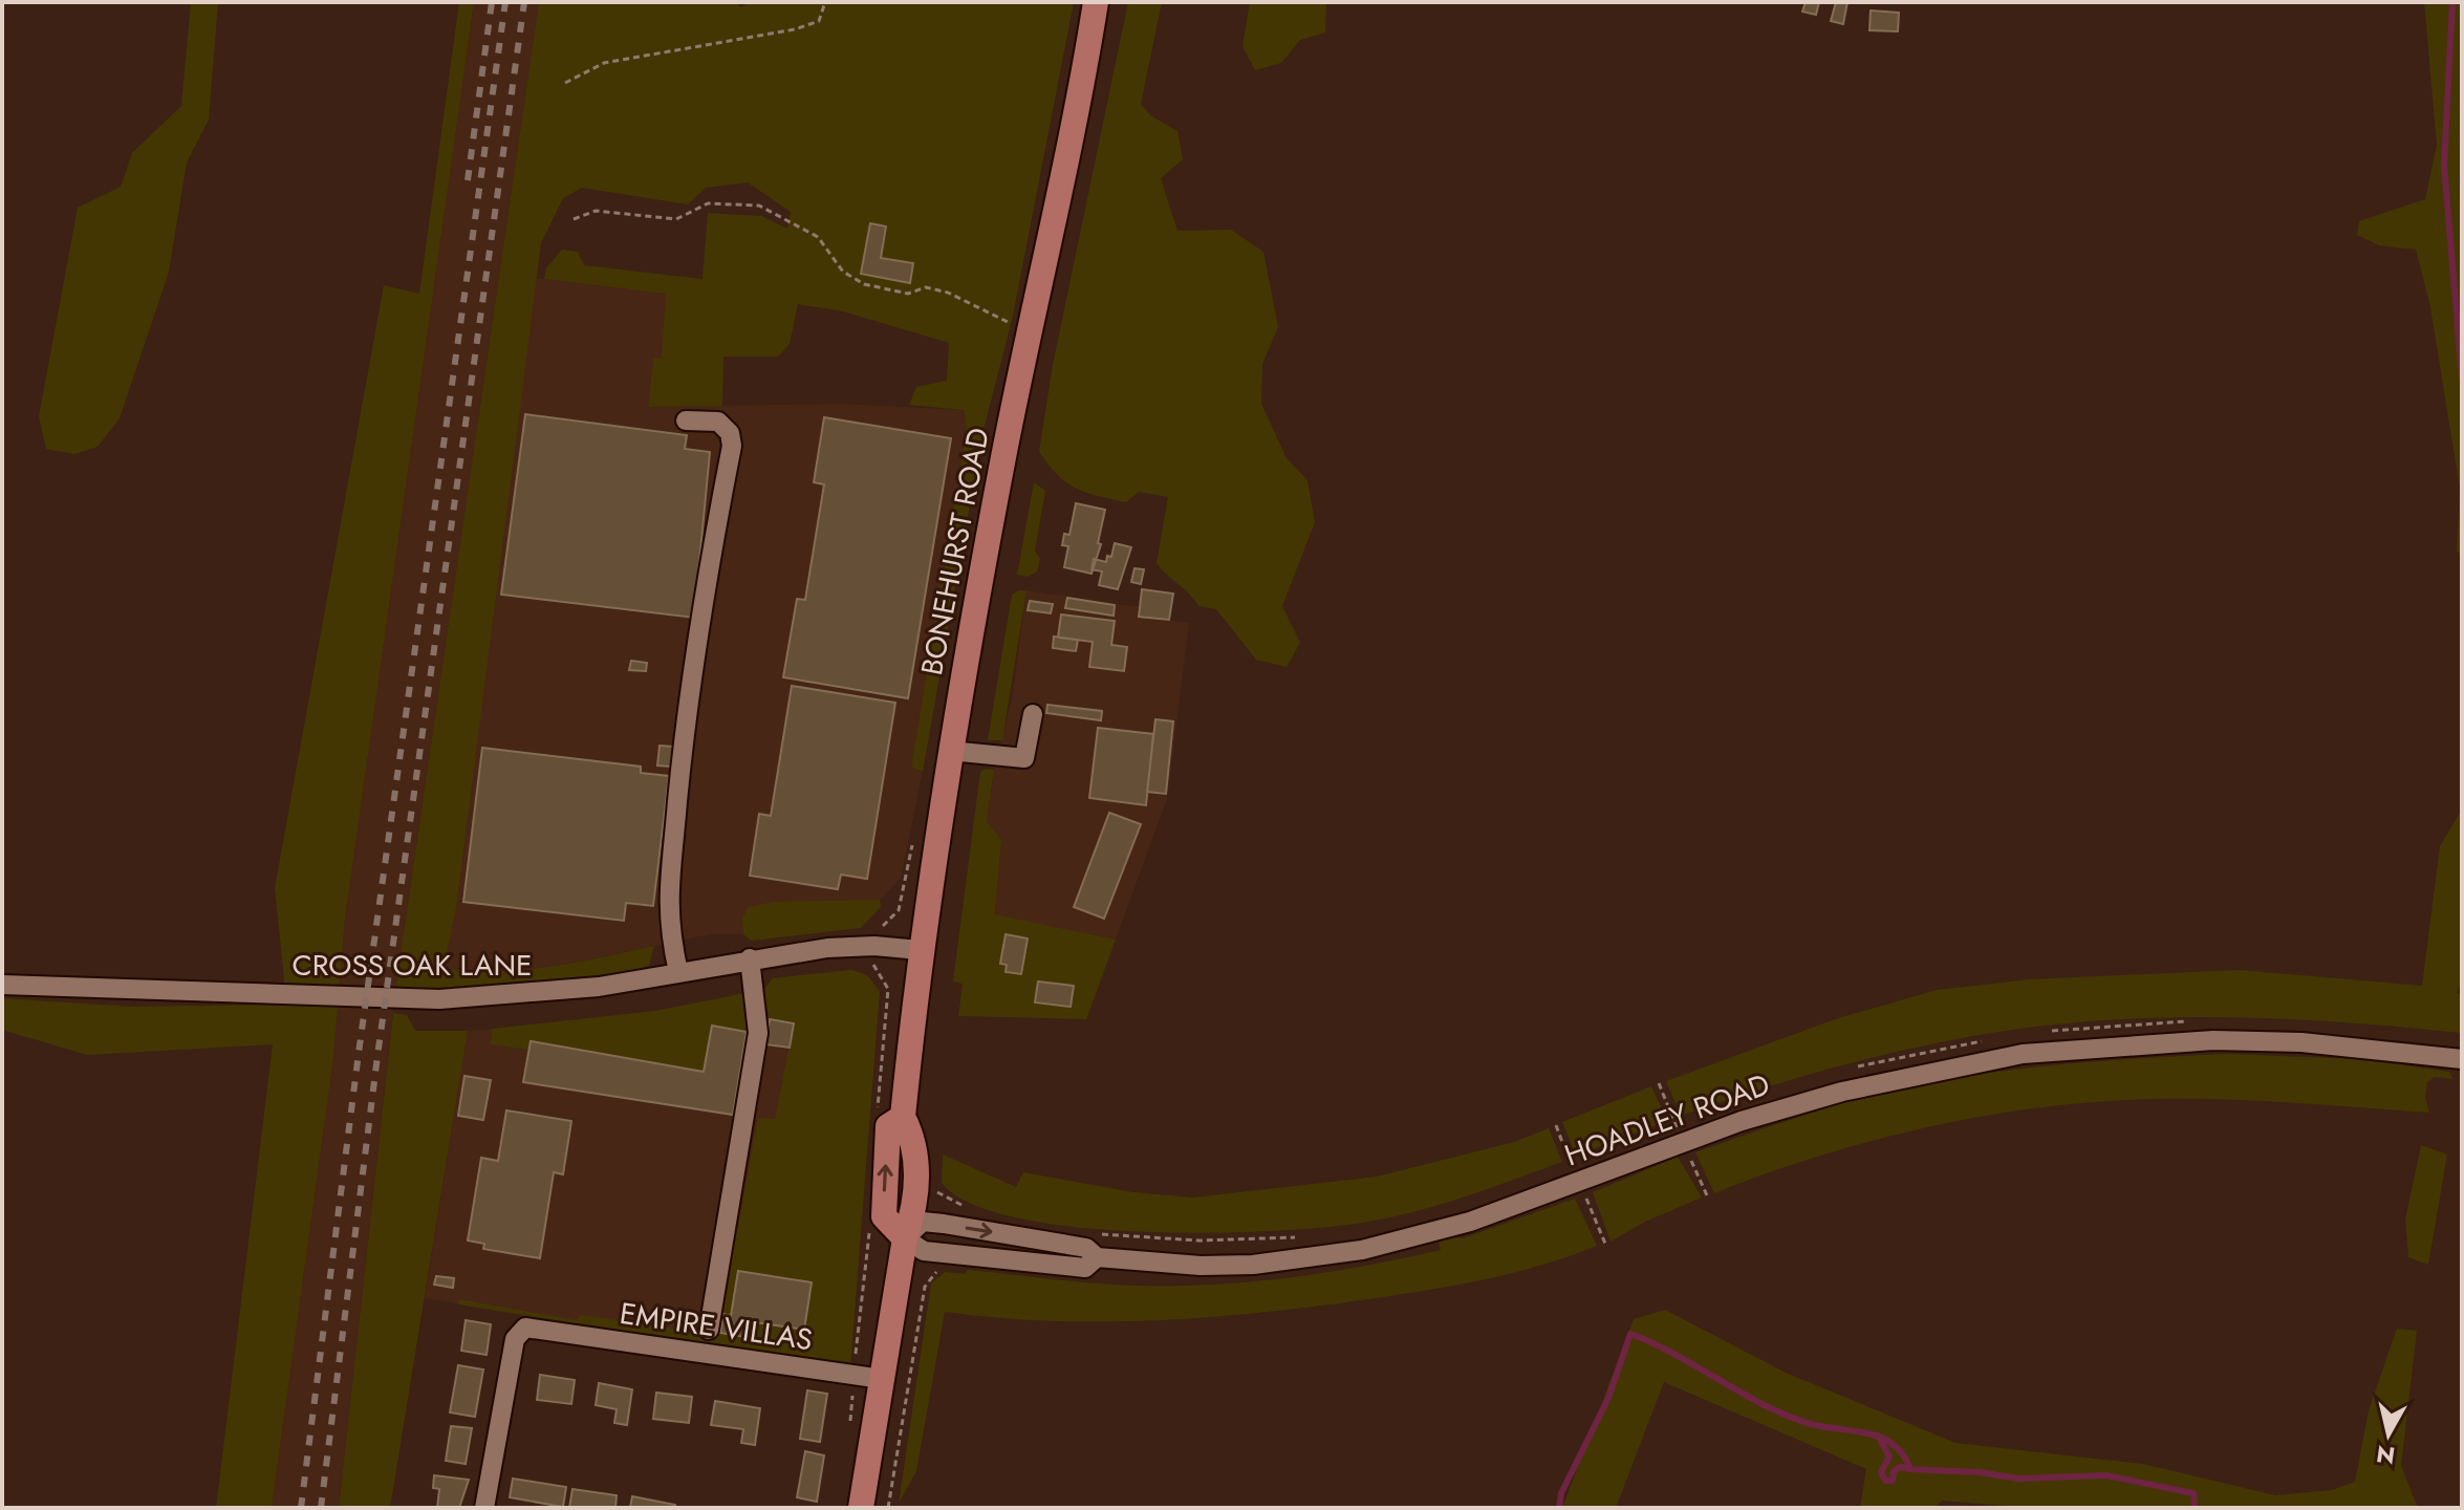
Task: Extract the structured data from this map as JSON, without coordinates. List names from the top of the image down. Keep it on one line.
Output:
{"streets":{"main road":["BONEHURST ROAD"],"street":["CROSS OAK LANE","HOADLEY ROAD","EMPIRE VILLAS"]},"crossings":[["BONEHURST ROAD","CROSS OAK LANE"],["BONEHURST ROAD","HOADLEY ROAD"],["BONEHURST ROAD","EMPIRE VILLAS"]],"north":"bottom"}
